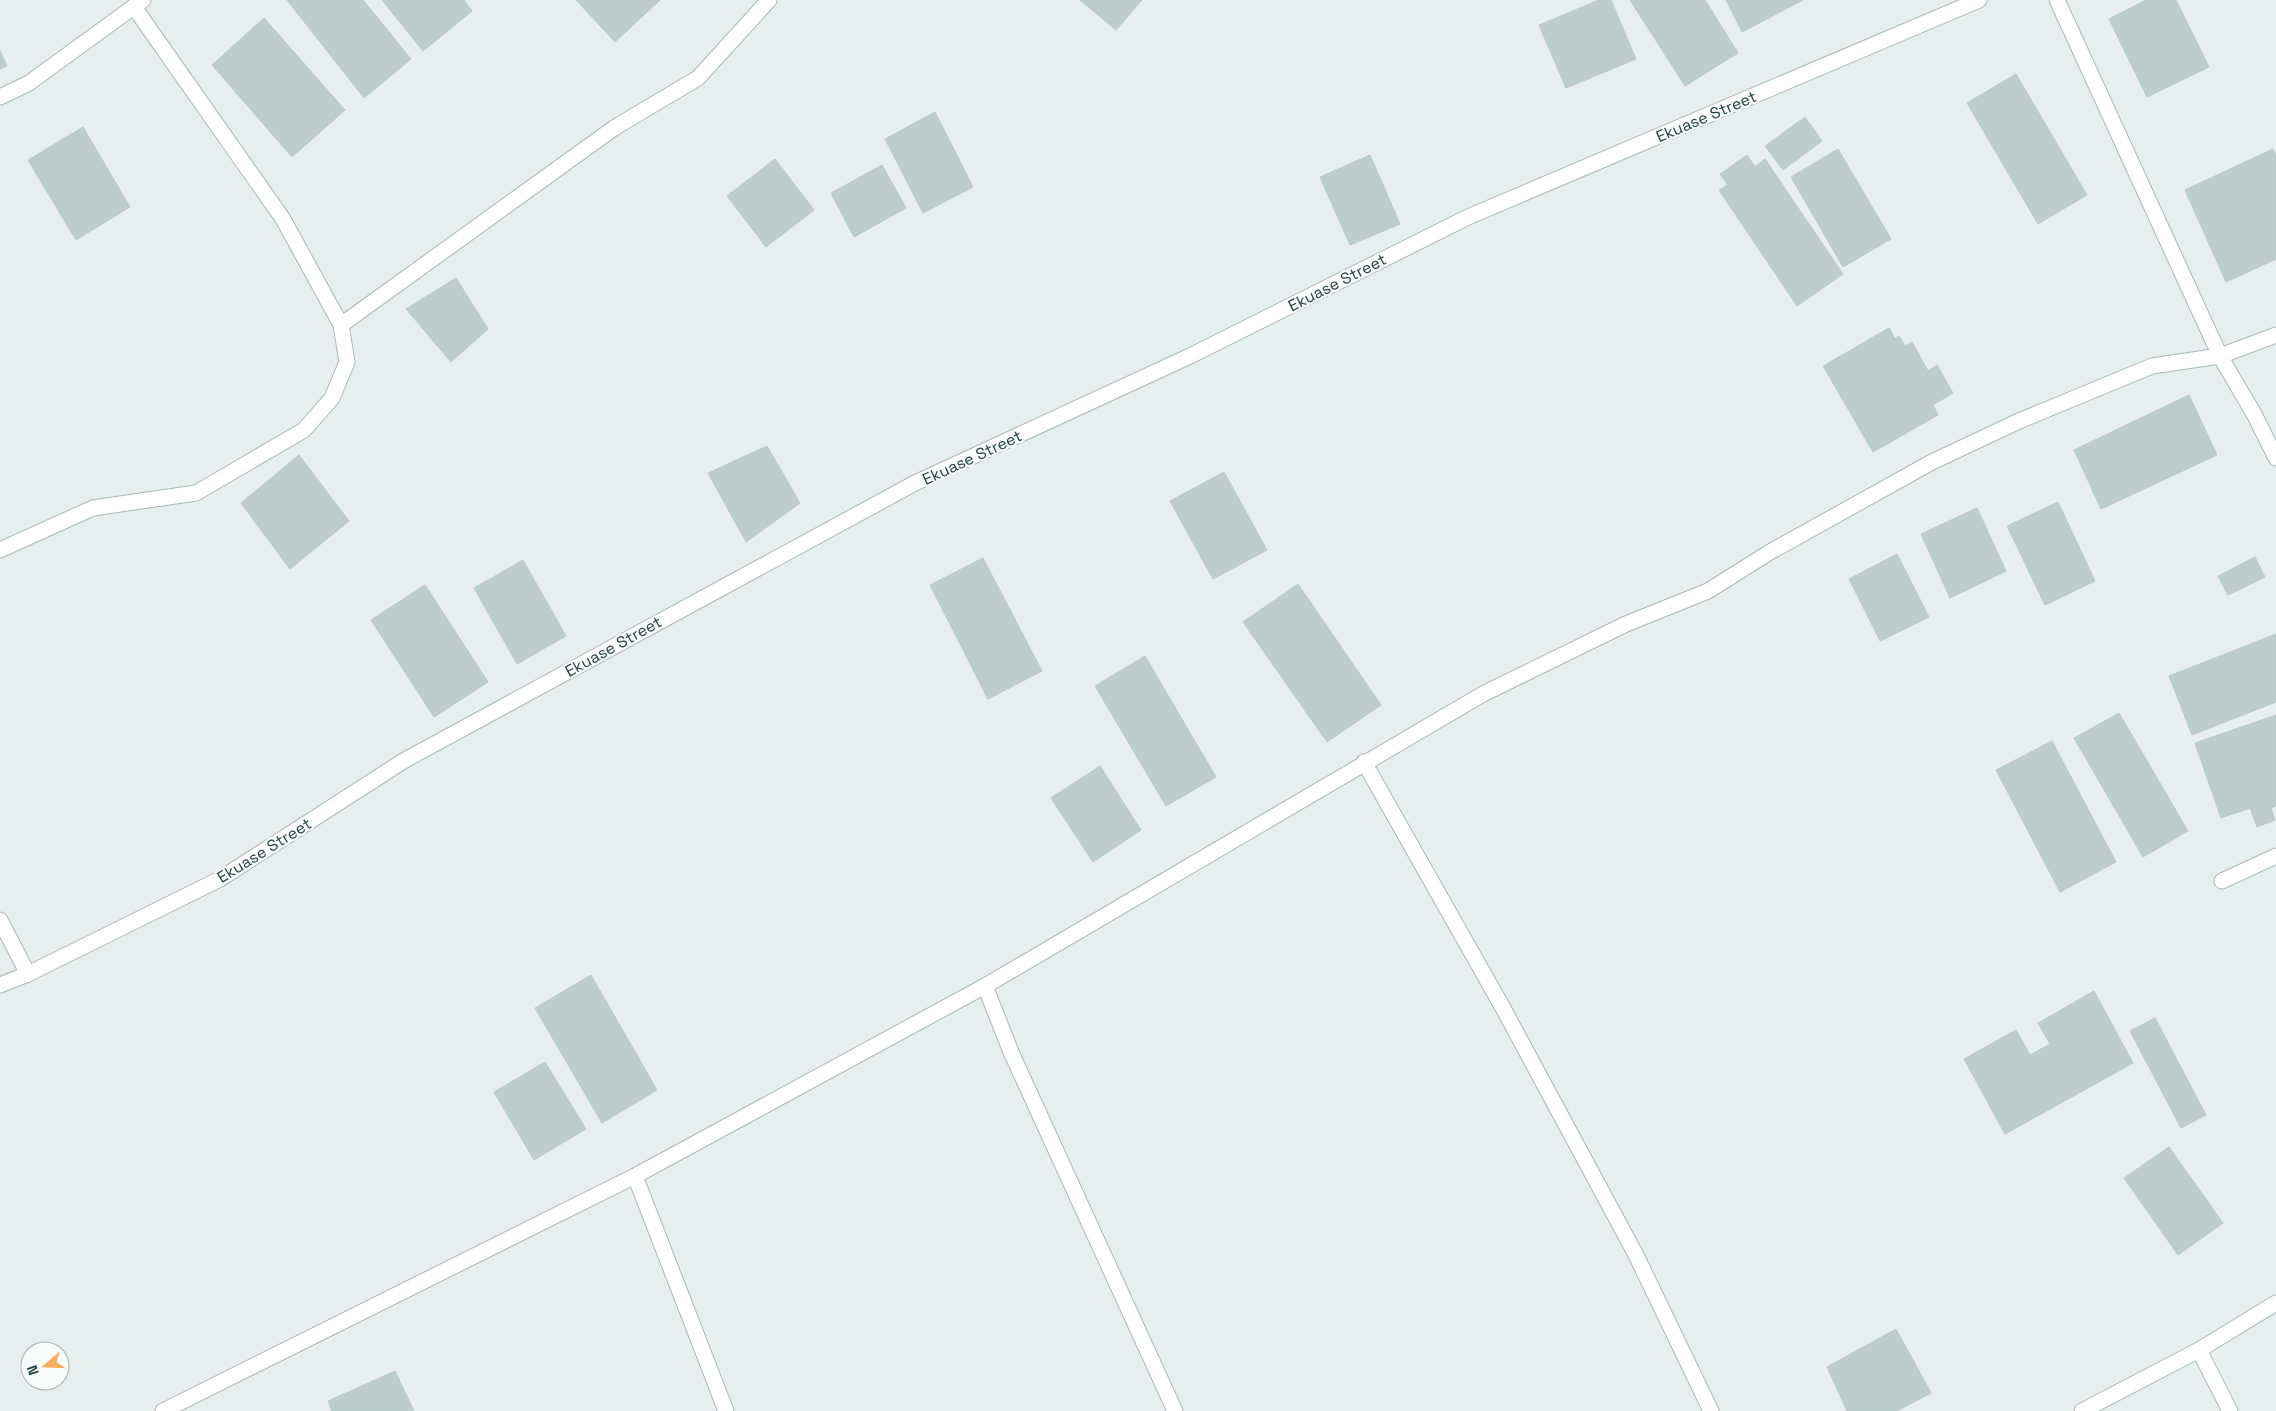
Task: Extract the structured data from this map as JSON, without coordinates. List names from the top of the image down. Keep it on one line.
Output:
{"streets":{"street":["Ekuase Street"]},"north":"left"}
